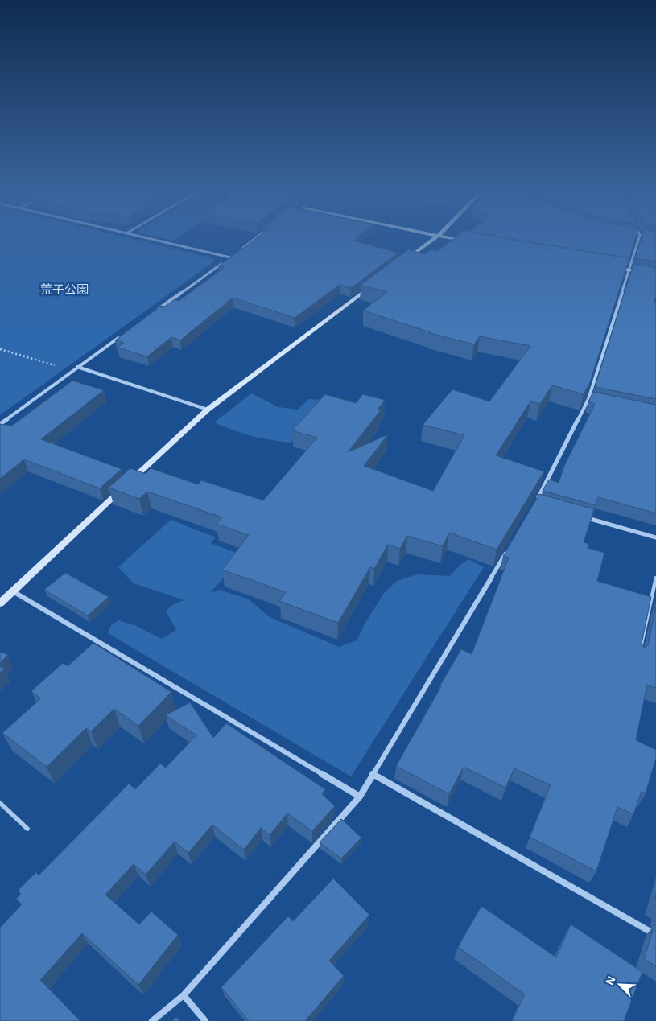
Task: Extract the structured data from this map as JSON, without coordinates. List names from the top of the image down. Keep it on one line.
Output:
{"parks":["荒子公園"],"north":"top left"}
